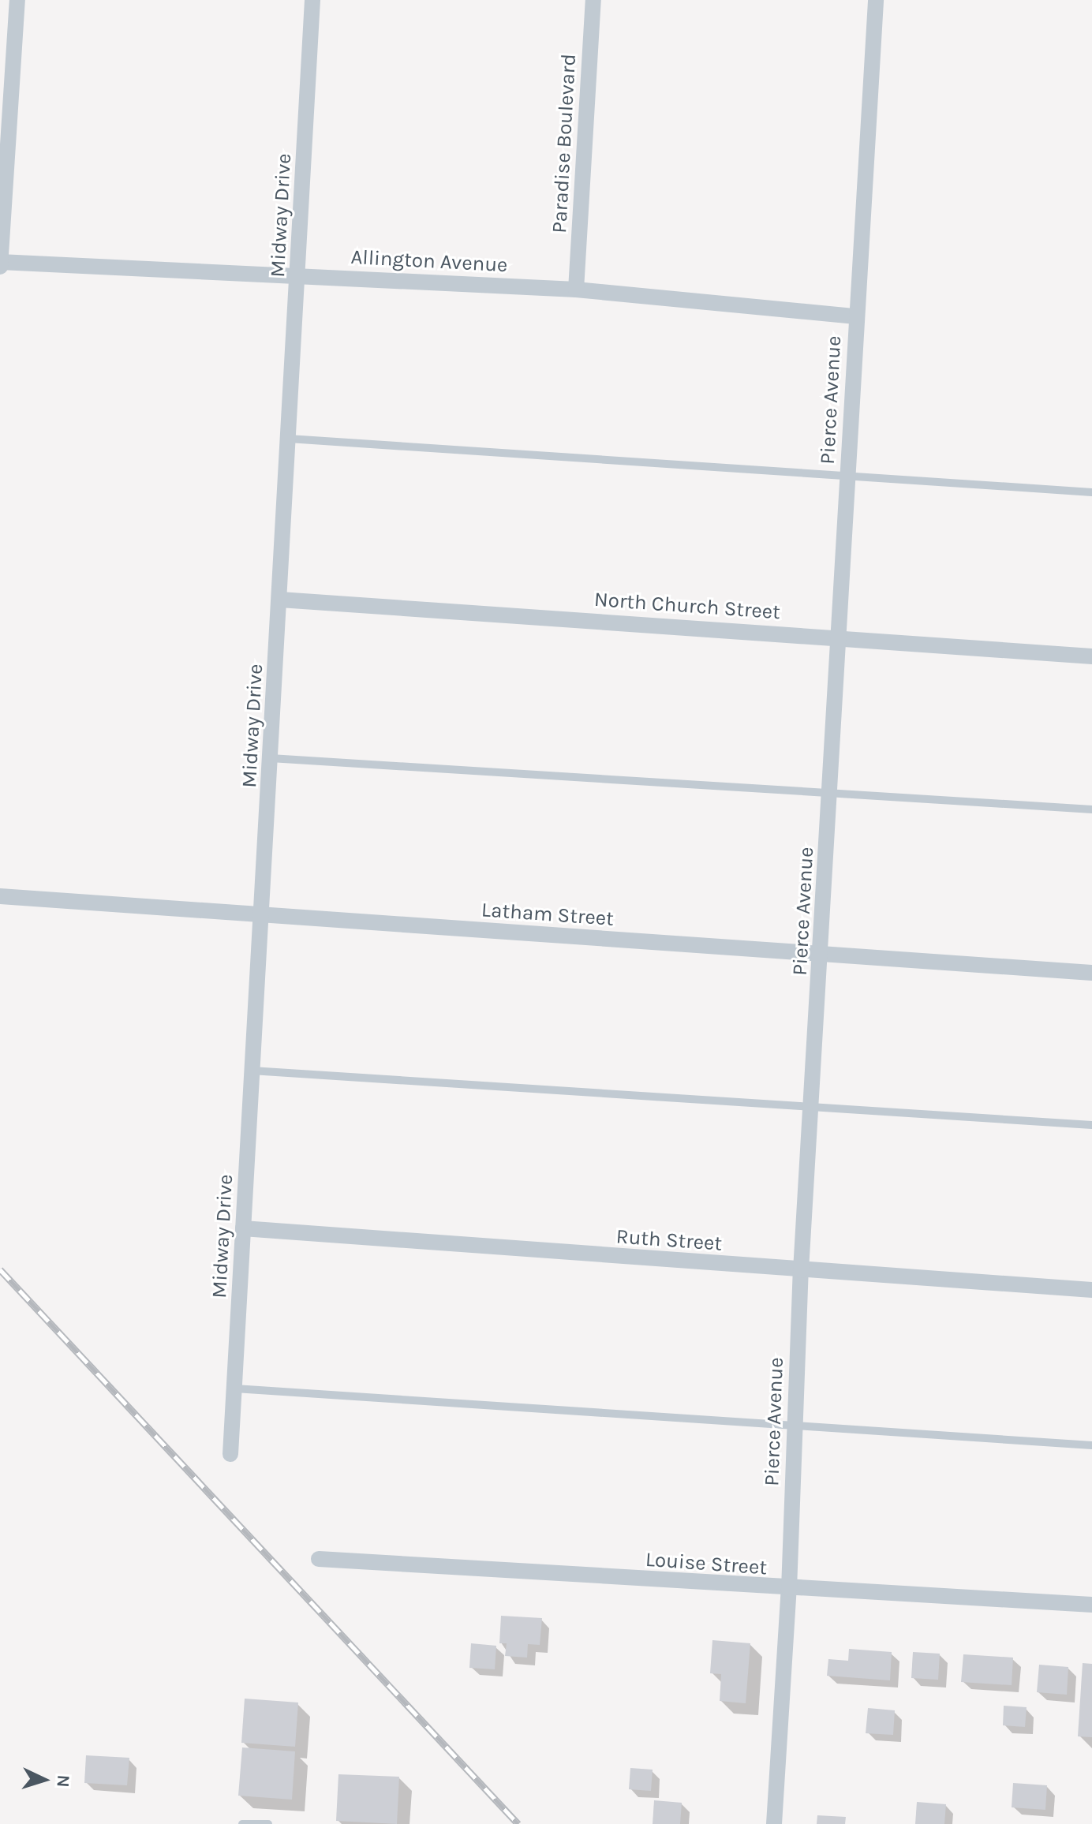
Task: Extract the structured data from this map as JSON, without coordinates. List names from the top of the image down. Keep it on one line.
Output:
{"streets":{"street":["Paradise Boulevard","Midway Drive","Allington Avenue","Pierce Avenue","North Church Street","Latham Street","Ruth Street","Louise Street"]},"crossings":[["Paradise Boulevard","Allington Avenue"],["Midway Drive","Allington Avenue"],["Midway Drive","North Church Street"],["Midway Drive","Latham Street"],["Midway Drive","Ruth Street"],["Allington Avenue","Pierce Avenue"],["Pierce Avenue","North Church Street"],["Pierce Avenue","Latham Street"],["Pierce Avenue","Ruth Street"],["Pierce Avenue","Louise Street"]],"north":"right"}
